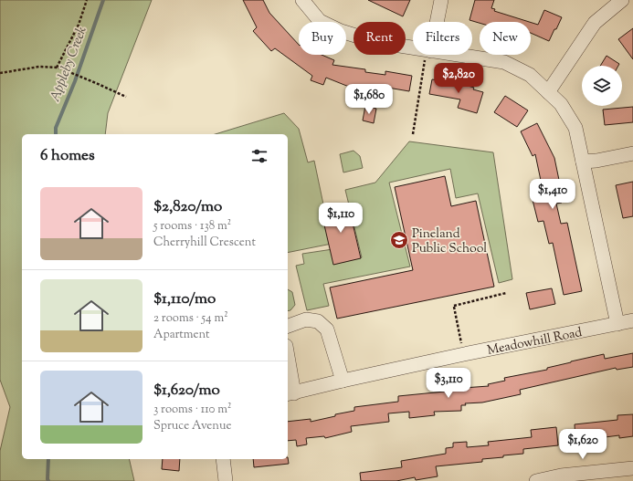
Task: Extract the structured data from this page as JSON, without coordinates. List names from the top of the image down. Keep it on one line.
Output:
{"streets":{"street":["Meadowhill Road"]},"water":["Appleby Creek"],"places":{"school or university":["Pineland Public School"]},"page":{"chip":["Buy","Rent","Filters","New"],"price":["$2,820","$1,680","$1,410","$1,110","$3,110","$1,620"],"heading":"6 homes","list":[{"name":"$2,820/mo","note":"5 rooms · 138 m² · Cherryhill Crescent"},{"name":"$1,110/mo","note":"2 rooms · 54 m² · Apartment"},{"name":"$1,620/mo","note":"3 rooms · 110 m² · Spruce Avenue"}]}}
